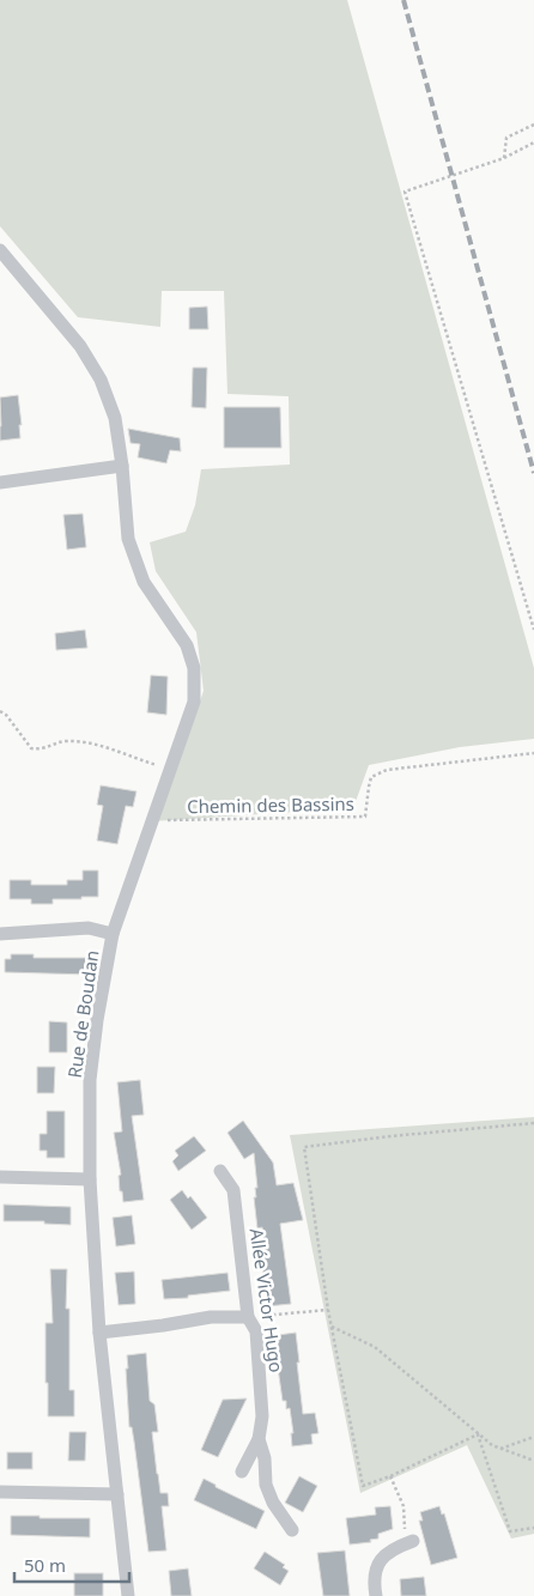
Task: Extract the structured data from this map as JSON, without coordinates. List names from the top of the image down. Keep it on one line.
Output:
{"streets":{"street":["Rue de Boudan","Allée Victor Hugo"],"path":["Chemin des Bassins"]},"crossings":[["Chemin des Bassins","Rue de Boudan"]],"scale_bar":"50 m"}
